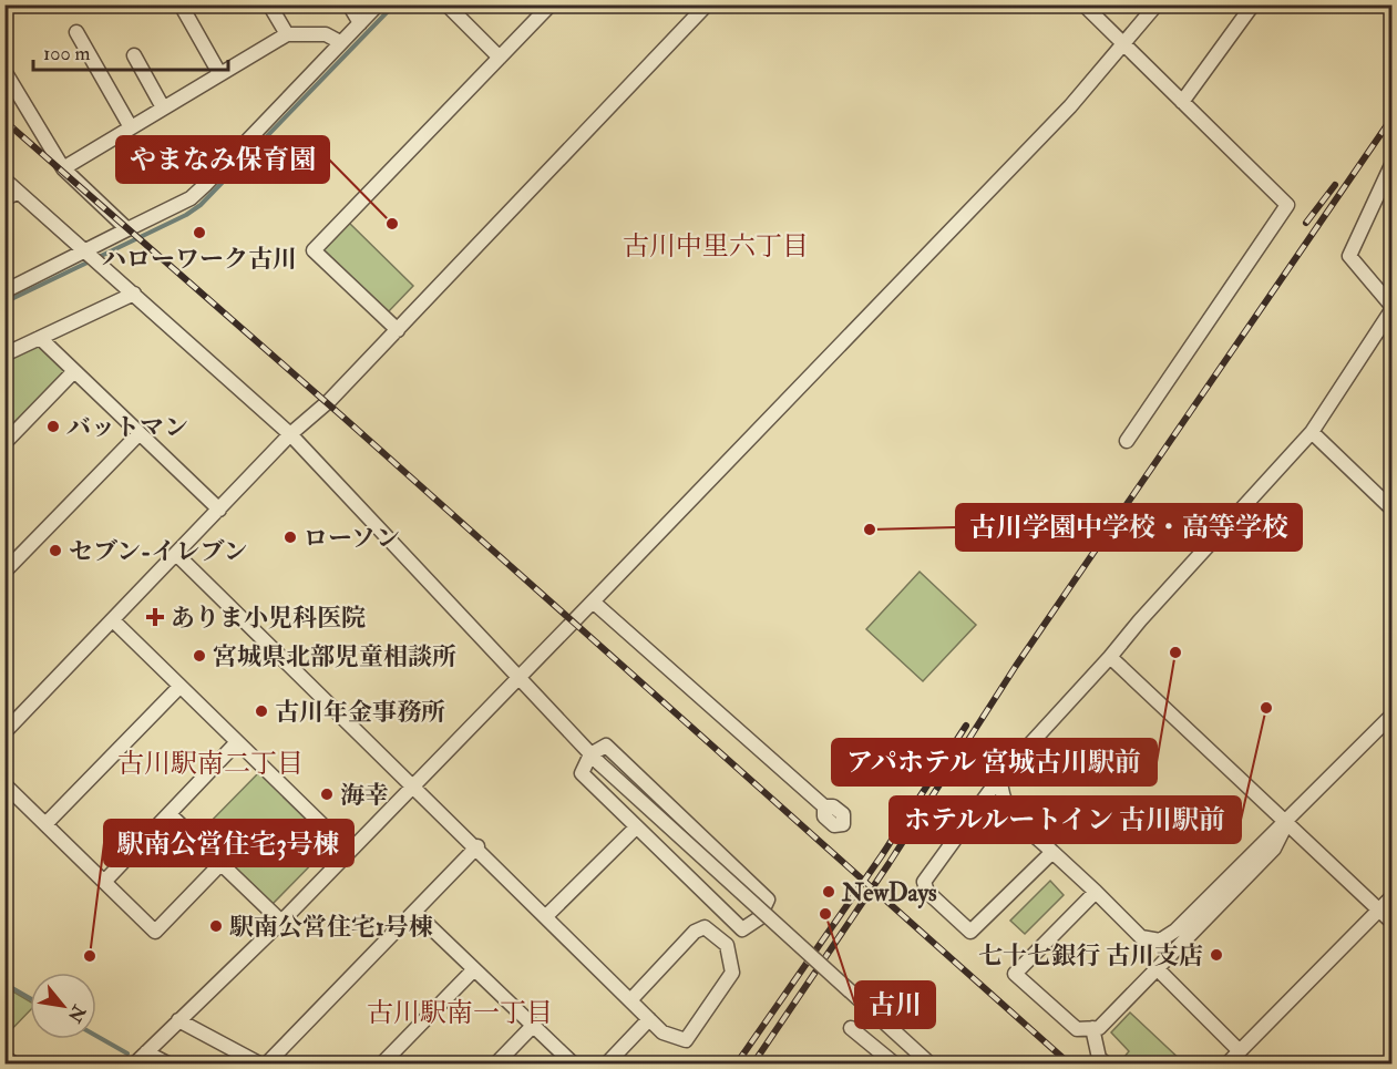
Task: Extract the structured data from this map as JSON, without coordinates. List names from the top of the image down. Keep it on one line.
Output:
{"districts":["古川中里六丁目","古川駅南二丁目","古川駅南一丁目"],"places":{"other":["やまなみ保育園","ハローワーク古川","バットマン","古川学園中学校・高等学校","ローソン","セブン-イレブン","アパホテル 宮城古川駅前","宮城県北部児童相談所","ホテルルートイン 古川駅前","古川年金事務所","海幸","NewDays","古川","駅南公営住宅1号棟","七十七銀行 古川支店","駅南公営住宅3号棟"],"health":["ありま小児科医院"]},"scale_bar":"100 m","north":"bottom right"}
